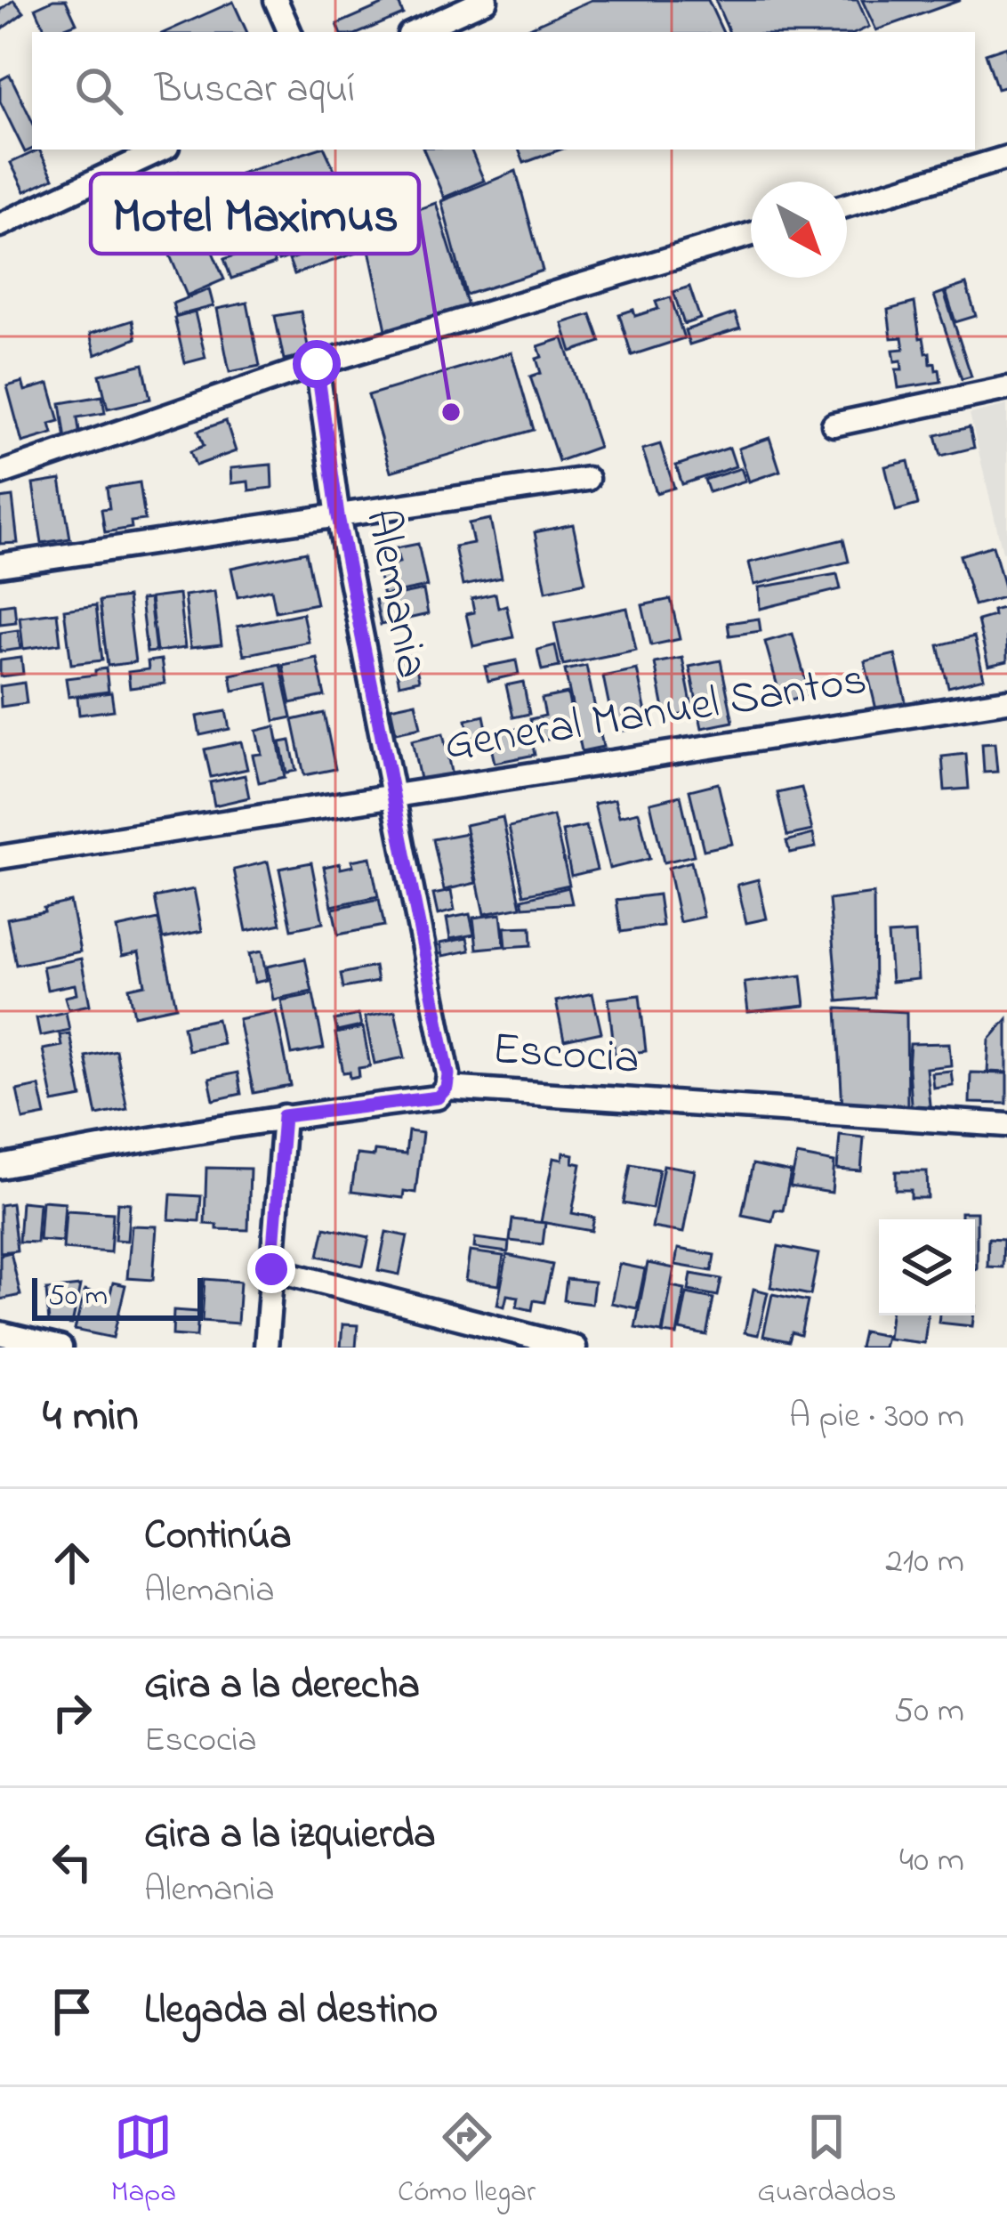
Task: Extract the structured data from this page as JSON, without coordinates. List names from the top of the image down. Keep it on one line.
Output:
{"streets":{"street":["Alemania","General Manuel Santos","Escocia"]},"crossings":[["Alemania","General Manuel Santos"],["Alemania","Escocia"]],"places":["Motel Maximus"],"scale_bar":"50 m","north":"bottom right","page":{"search":"Buscar aquí","scale":"50 m","heading":["4 min","A pie · 300 m"],"list":[["Continúa","Alemania","210 m"],["Gira a la derecha","Escocia","50 m"],["Gira a la izquierda","Alemania","40 m"],"Llegada al destino"],"nav":["Mapa","Cómo llegar","Guardados"]}}
